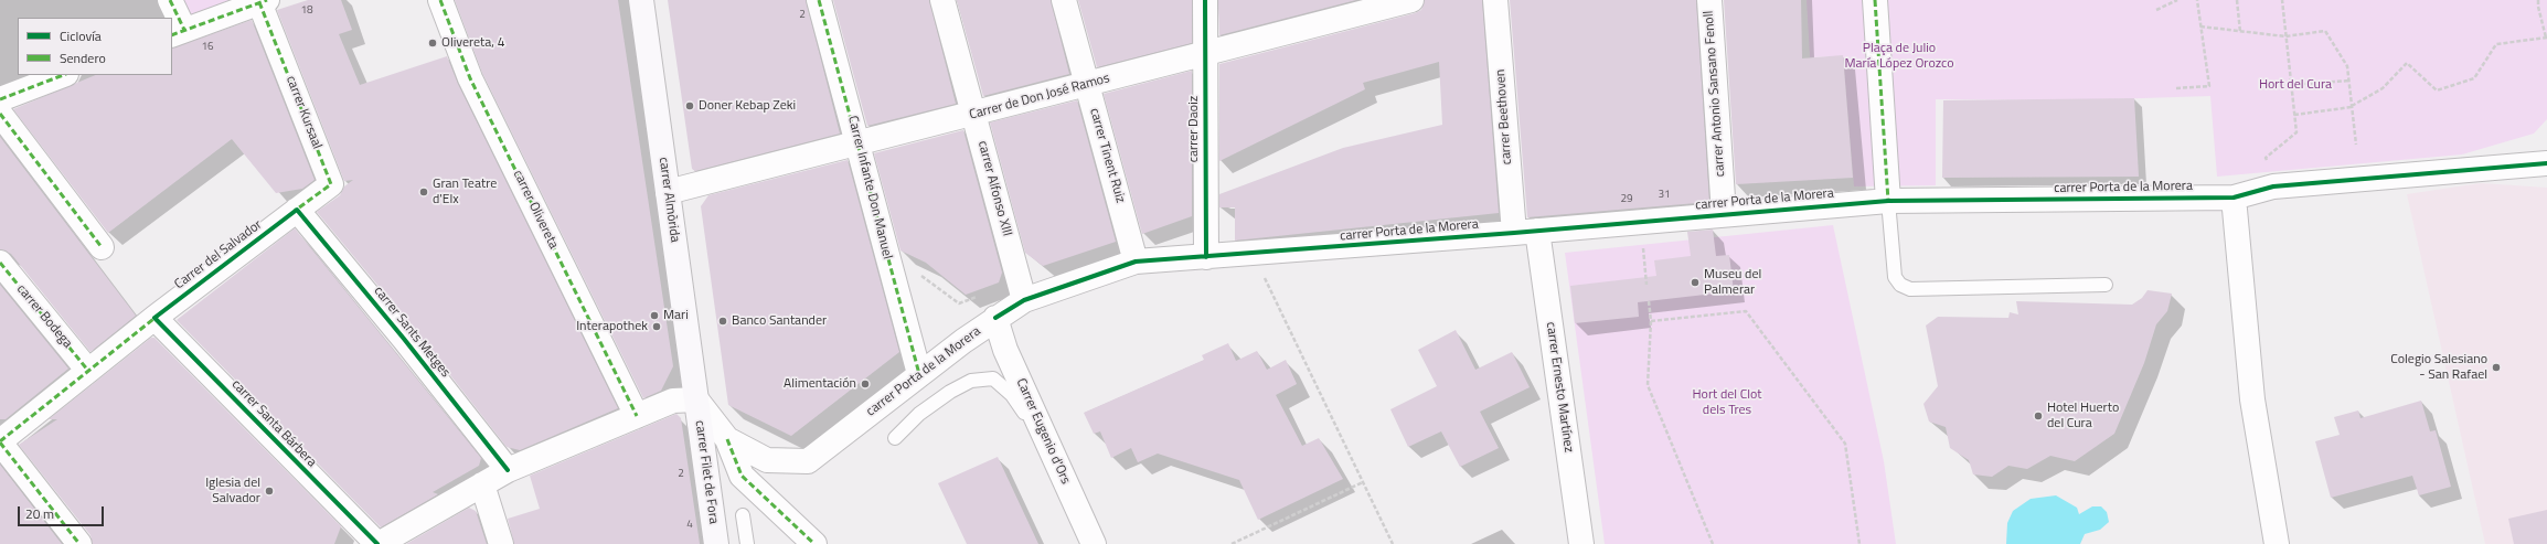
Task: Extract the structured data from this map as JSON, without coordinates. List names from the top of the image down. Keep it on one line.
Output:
{"streets":{"street":["carrer Antonio Sansano Fenoll","Carrer de Don José Ramos","carrer Kursaal","carrer Beethoven","carrer Daoiz","carrer Tinent Ruiz","Carrer Infante Don Manuel","carrer Porta de la Morera","carrer Alfonso XIII","carrer Almòrida","carrer Olivereta","Carrer del Salvador","carrer Bodega","carrer Sants Metges","carrer Ernesto Martínez","carrer Santa Bárbera","Carrer Eugenio d'Ors","carrer Filet de Fora"]},"crossings":[["carrer Antonio Sansano Fenoll","carrer Porta de la Morera"],["Carrer de Don José Ramos","carrer Daoiz"],["Carrer de Don José Ramos","carrer Tinent Ruiz"],["Carrer de Don José Ramos","Carrer Infante Don Manuel"],["Carrer de Don José Ramos","carrer Alfonso XIII"],["Carrer de Don José Ramos","carrer Almòrida"],["carrer Kursaal","Carrer del Salvador"],["carrer Kursaal","carrer Sants Metges"],["carrer Beethoven","carrer Porta de la Morera"],["carrer Daoiz","carrer Porta de la Morera"],["carrer Tinent Ruiz","carrer Porta de la Morera"],["Carrer Infante Don Manuel","carrer Porta de la Morera"],["carrer Porta de la Morera","carrer Alfonso XIII"],["carrer Porta de la Morera","carrer Almòrida"],["carrer Porta de la Morera","carrer Ernesto Martínez"],["carrer Porta de la Morera","Carrer Eugenio d'Ors"],["carrer Porta de la Morera","carrer Filet de Fora"],["carrer Almòrida","carrer Filet de Fora"],["Carrer del Salvador","carrer Bodega"],["Carrer del Salvador","carrer Sants Metges"],["Carrer del Salvador","carrer Santa Bárbera"]],"parks":["Plaça de Julio María López Orozco","Hort del Cura","Hort del Clot dels Tres"],"places":["Olivereta, 4","Doner Kebap Zeki","Gran Teatre d'Elx","Museu del Palmerar","Mari","Banco Santander","Interapothek","Colegio Salesiano - San Rafael","Alimentación","Hotel Huerto del Cura","Iglesia del Salvador"],"house_numbers":["18","2","16","31","29","2","4"],"legend":["Ciclovía","Sendero"],"scale_bar":"20 m"}
